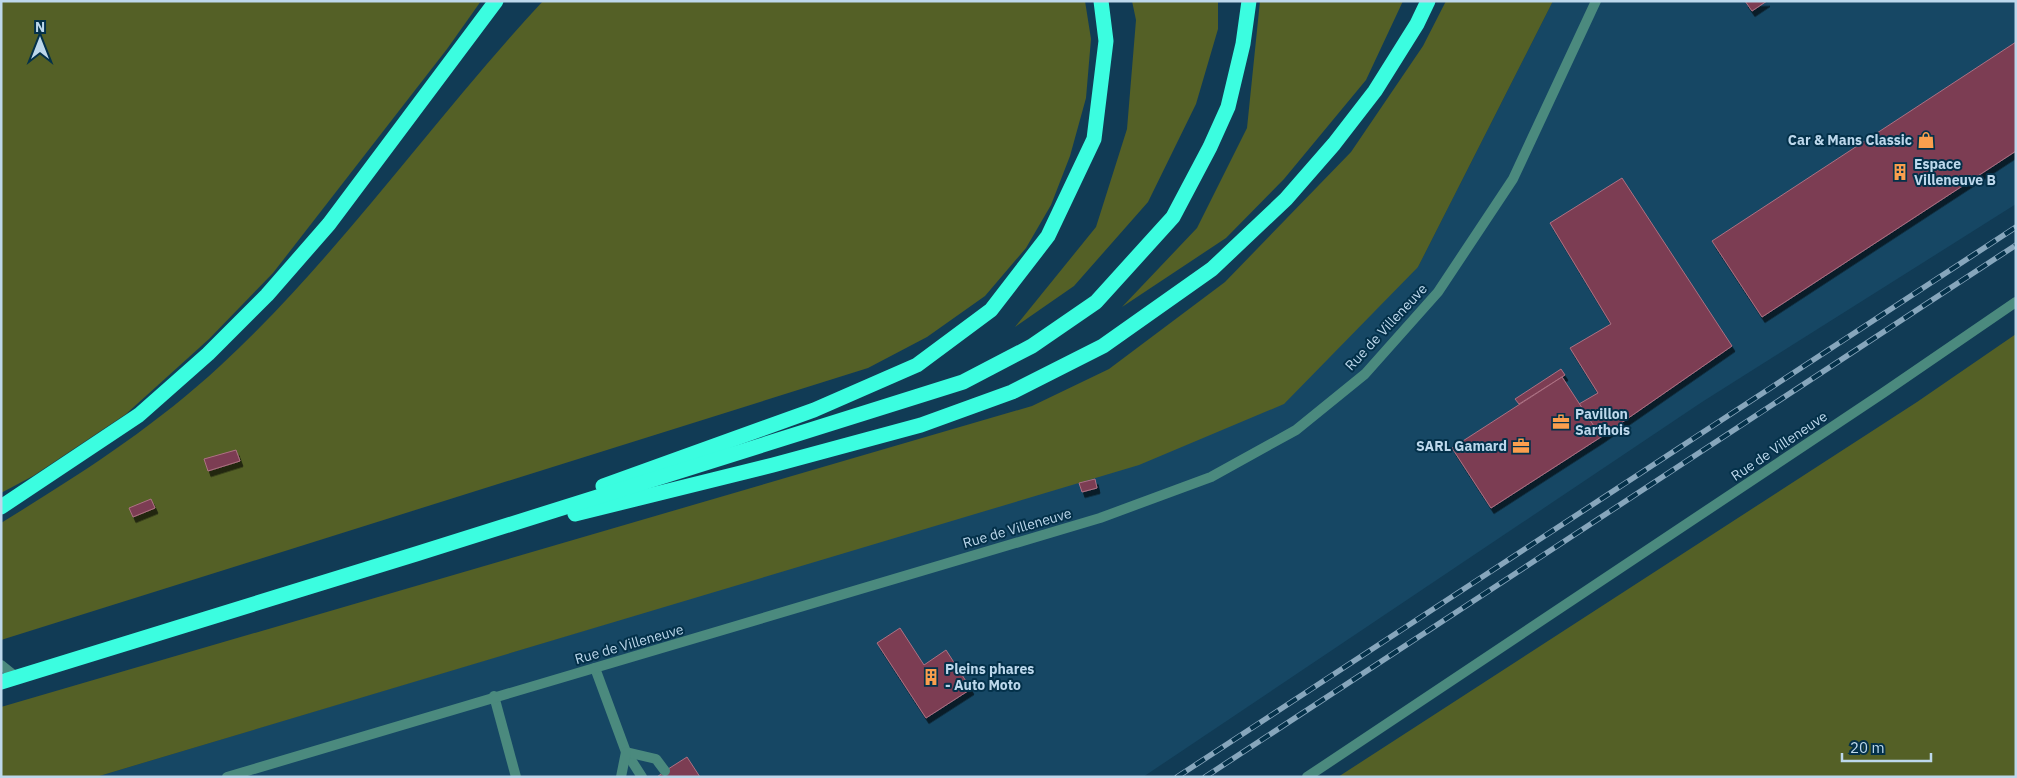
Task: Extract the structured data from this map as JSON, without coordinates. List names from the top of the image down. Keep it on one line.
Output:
{"streets":{"street":["Rue de Villeneuve"]},"places":{"shop":["Car & Mans Classic"],"building":["Espace Villeneuve B","Pleins phares - Auto Moto"],"office":["Pavillon Sarthois","SARL Gamard"]},"scale_bar":"20 m","north":"top"}
